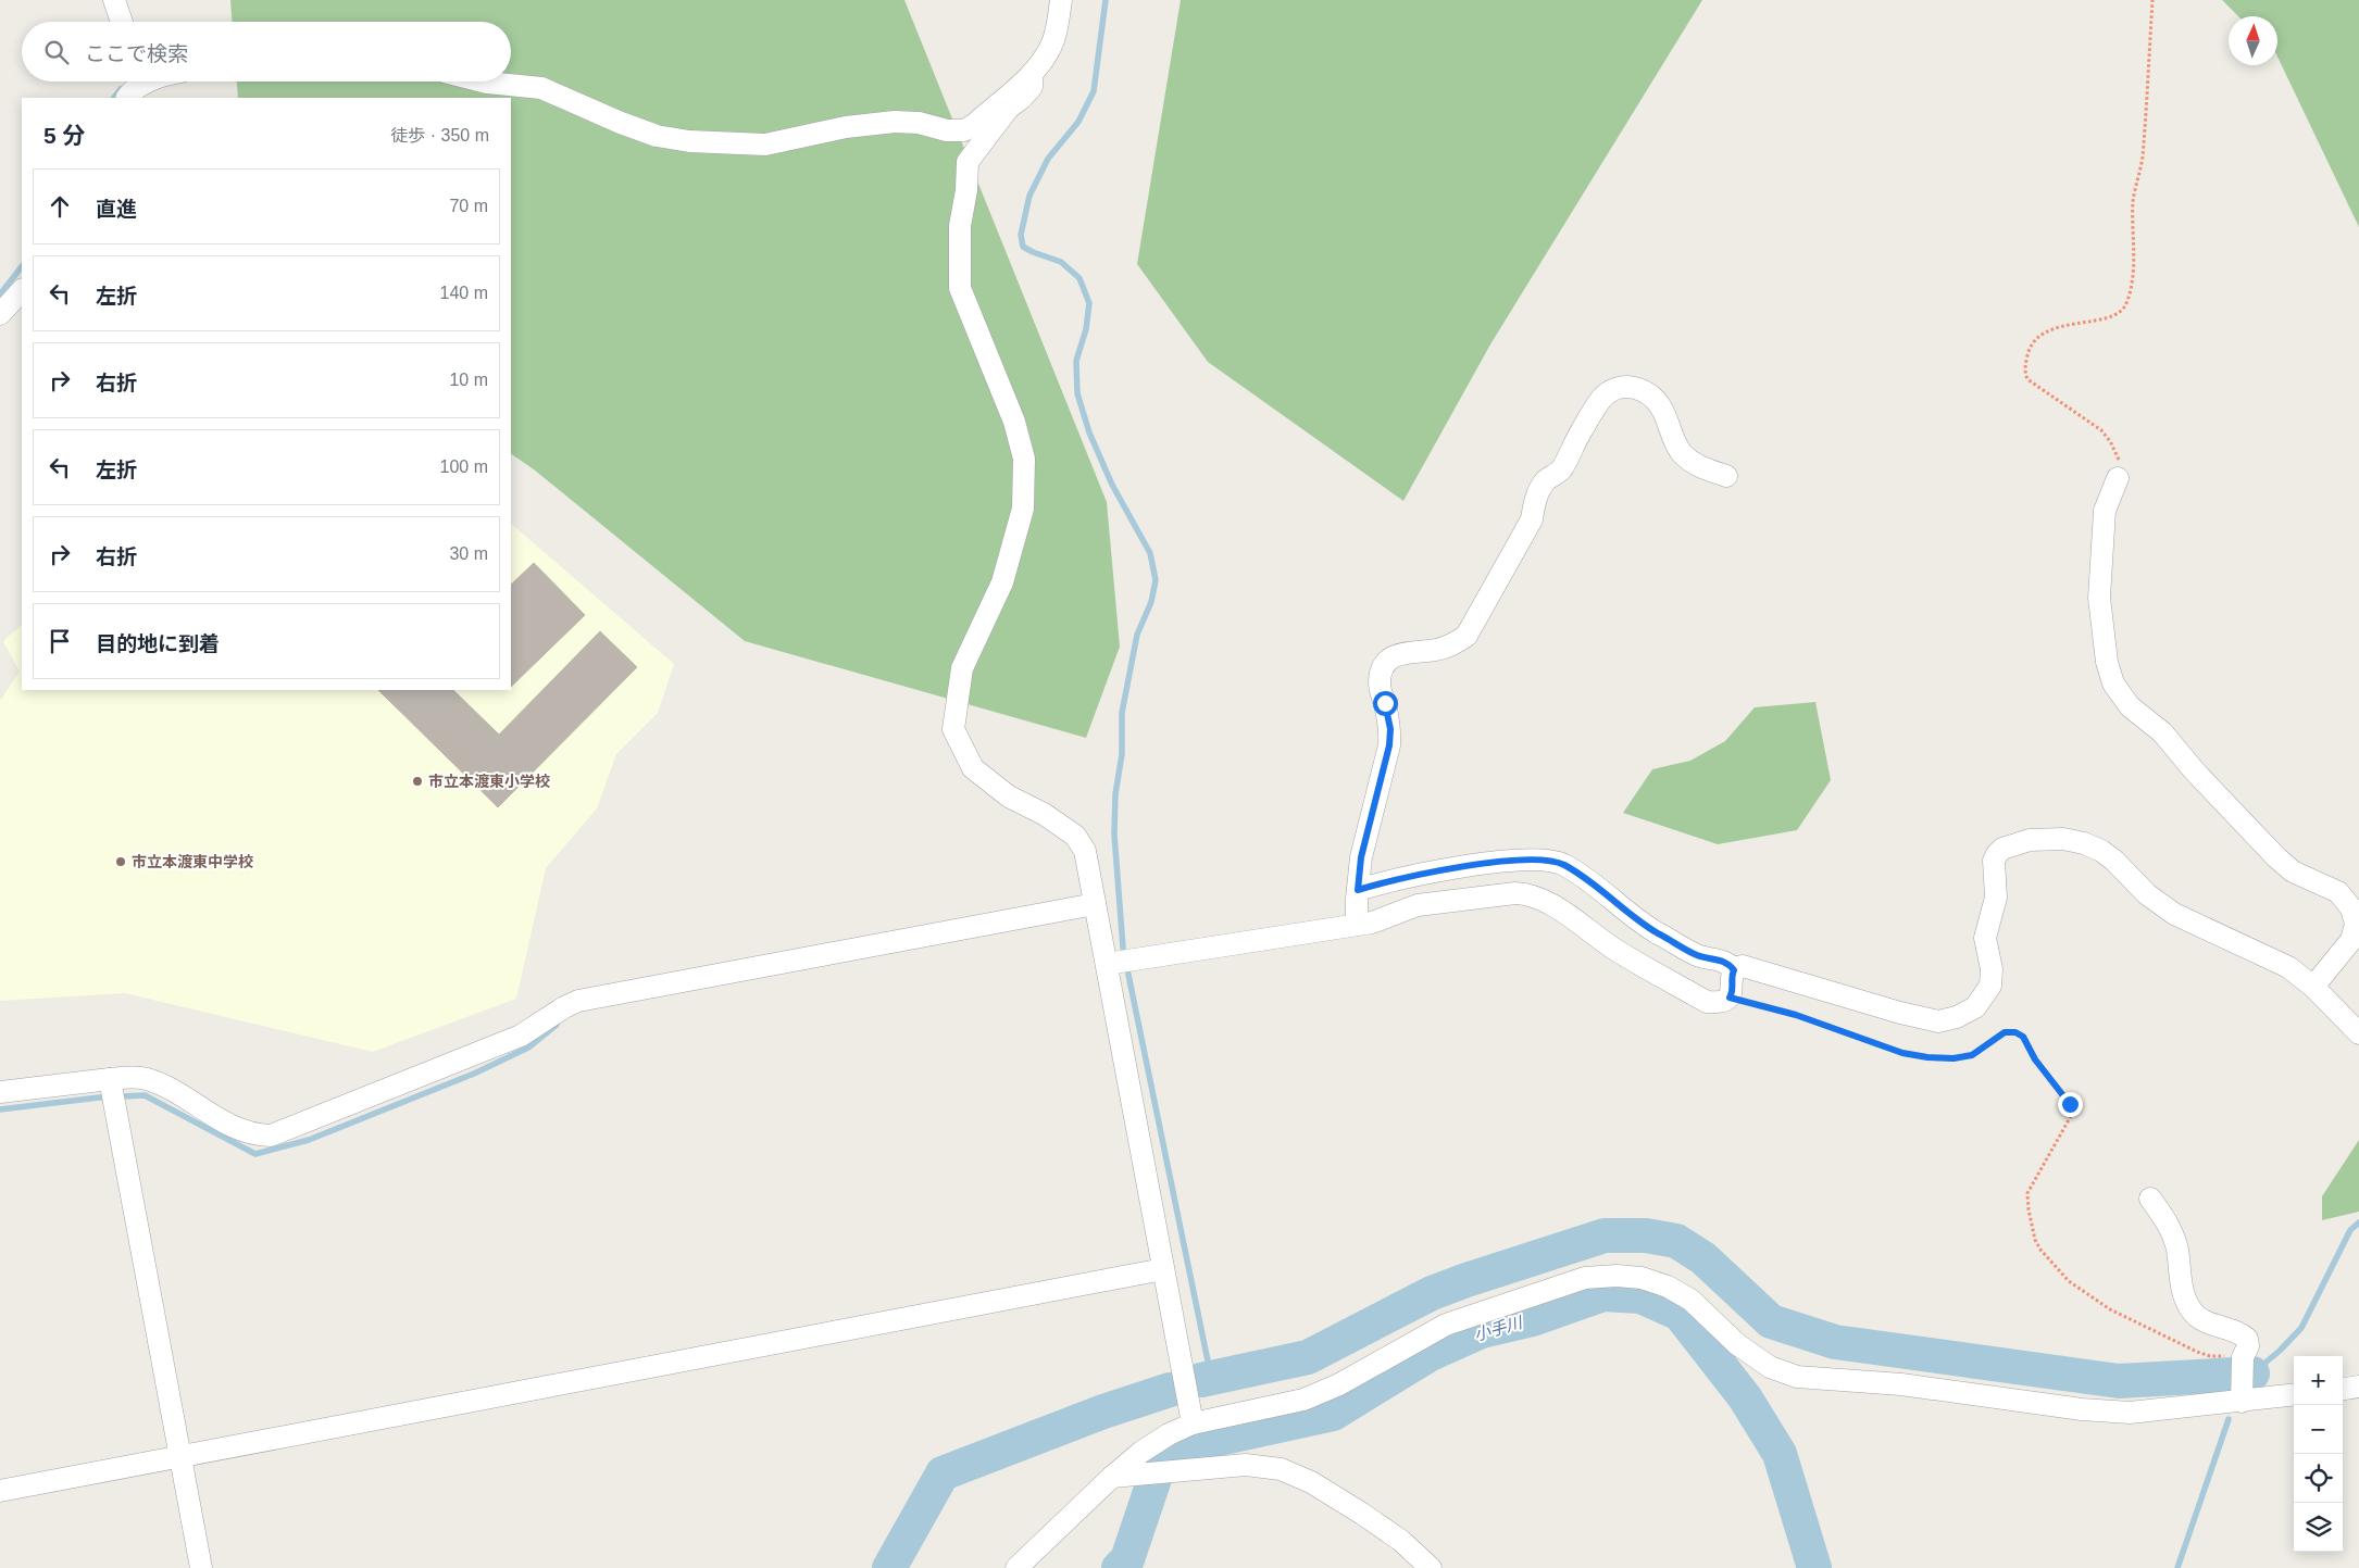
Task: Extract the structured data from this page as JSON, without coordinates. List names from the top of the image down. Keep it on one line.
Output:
{"water":["小手川"],"places":["市立本渡東小学校","市立本渡東中学校"],"north":"top","page":{"search":"ここで検索","heading":["5 分","徒歩 · 350 m"],"list":[["直進","70 m"],["左折","140 m"],["右折","10 m"],["左折","100 m"],["右折","30 m"],"目的地に到着"],"map_buttons":["+","−"]}}
